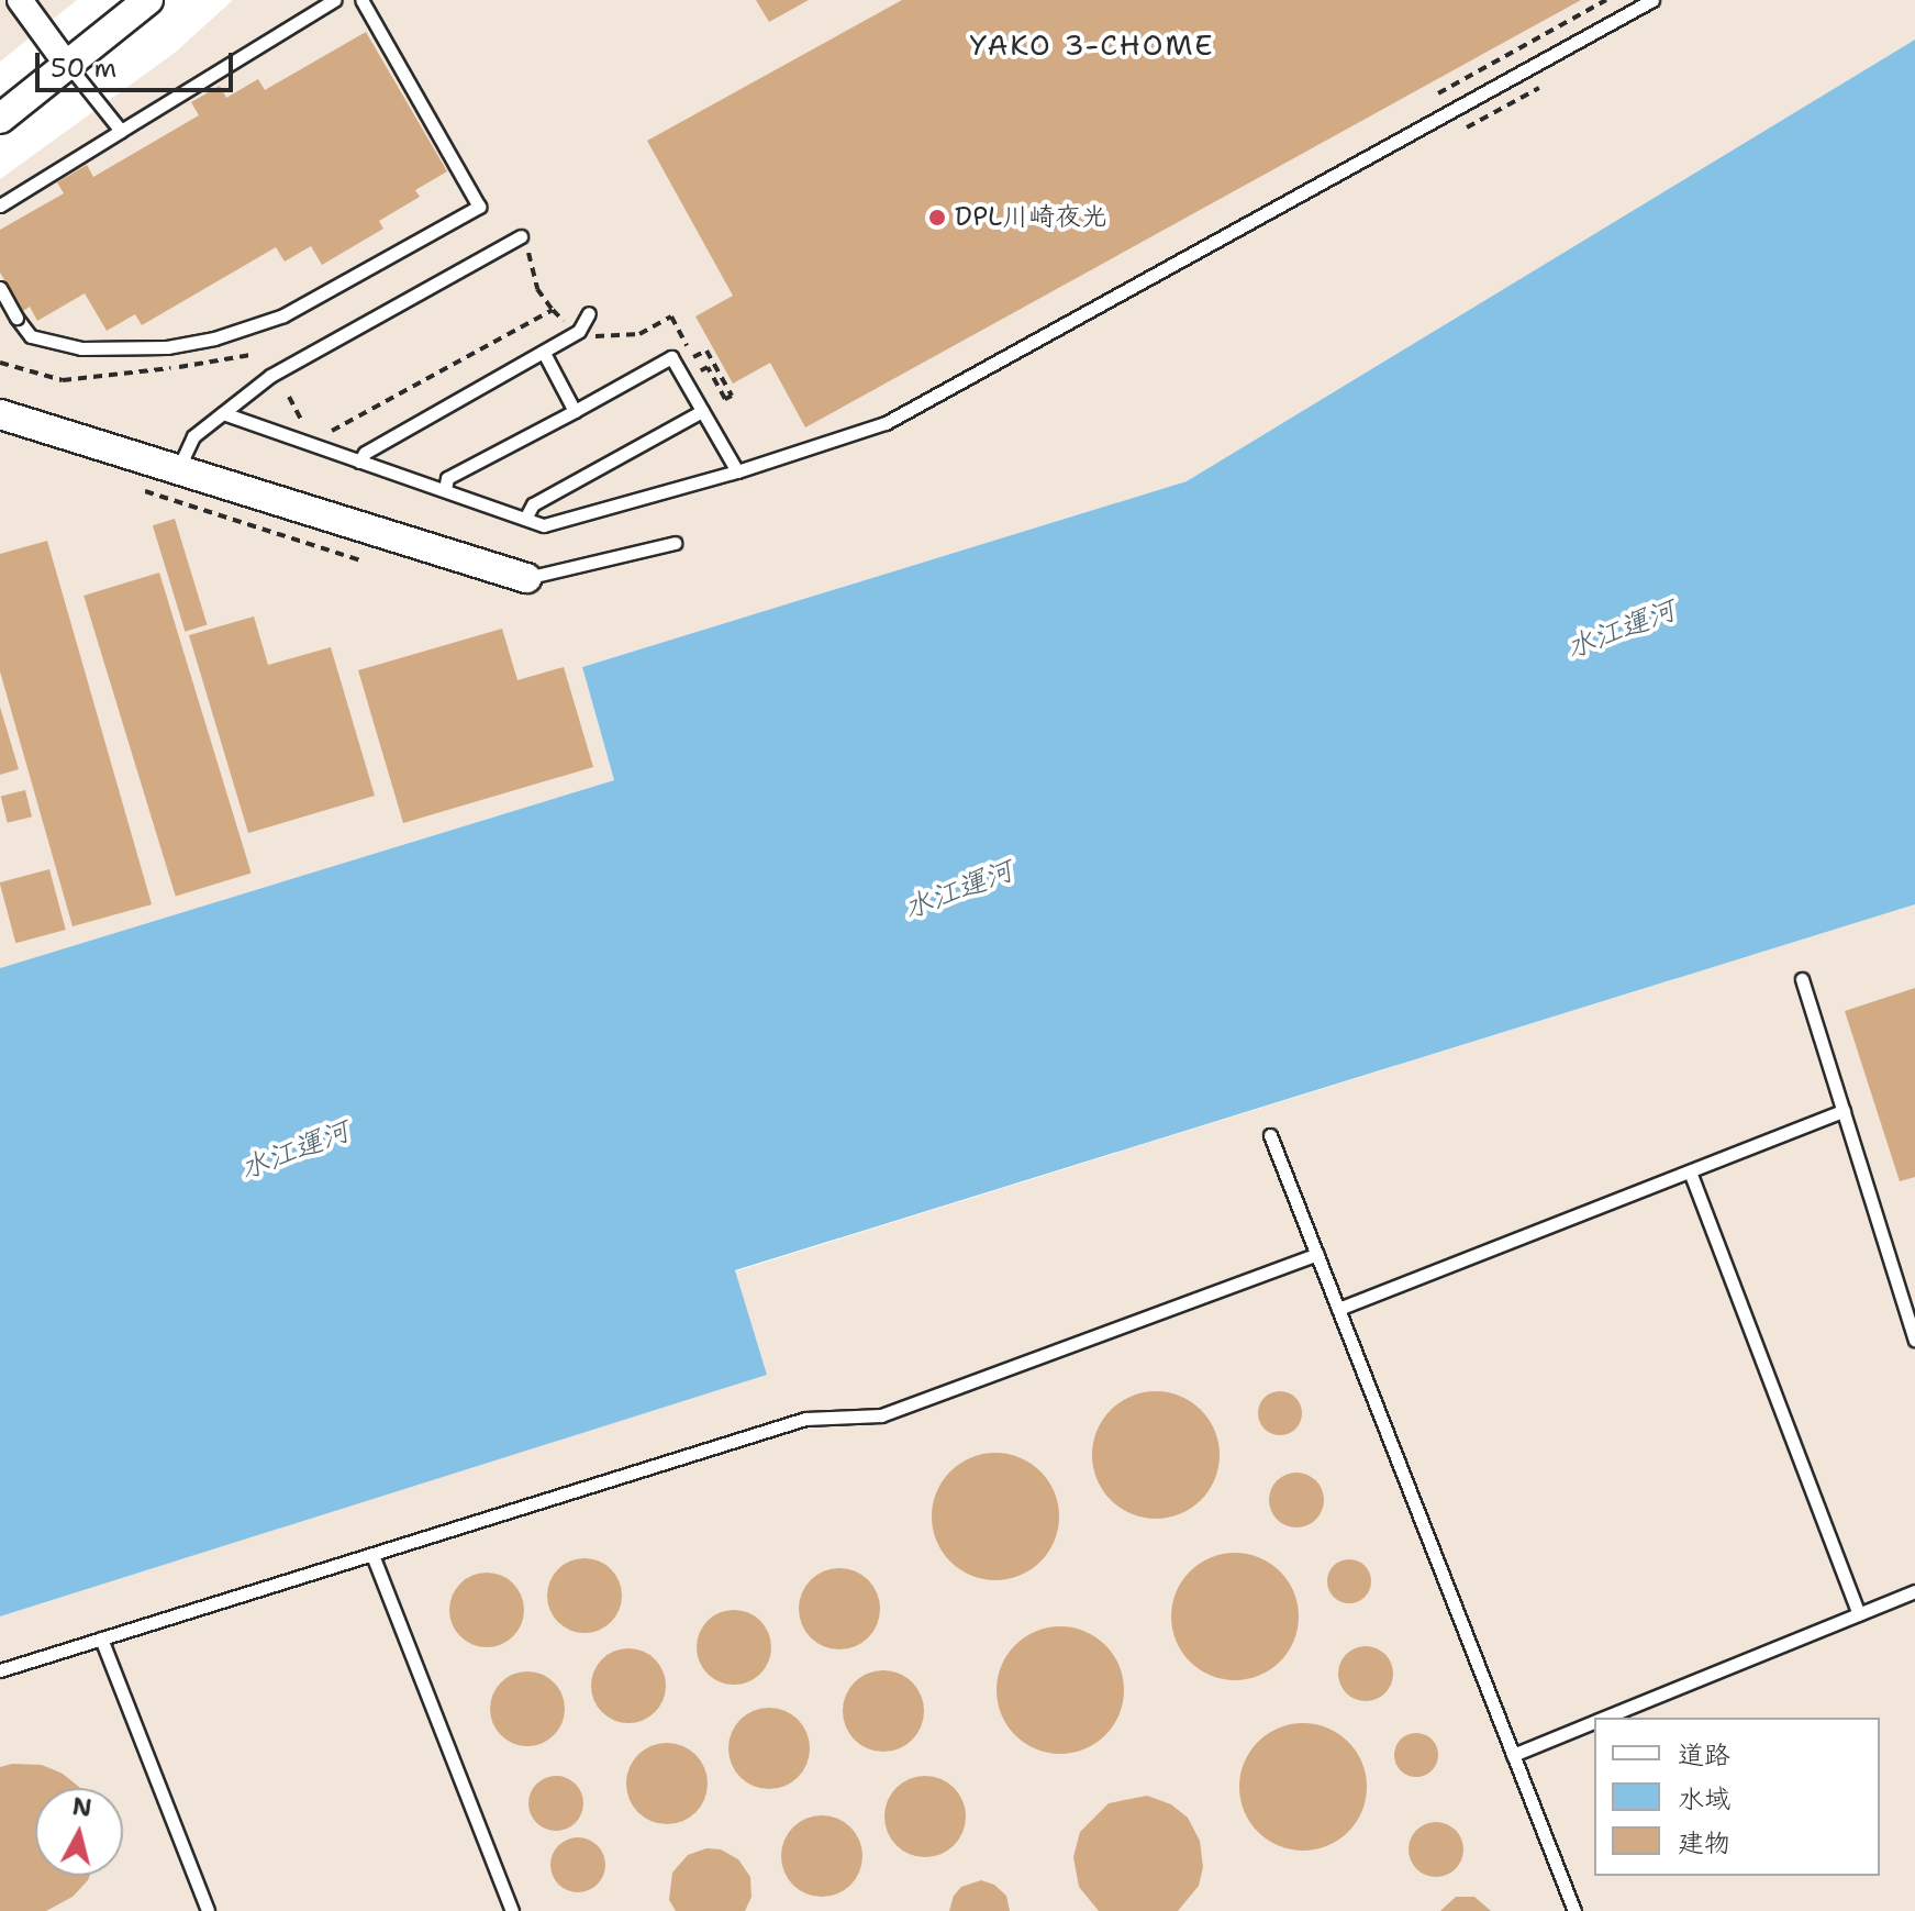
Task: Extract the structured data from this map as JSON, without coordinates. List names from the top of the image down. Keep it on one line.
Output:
{"districts":["YAKO 3-CHOME"],"water":["水江運河"],"places":["DPL川崎夜光"],"legend":["道路","水域","建物"],"scale_bar":"50 m","north":"top"}
